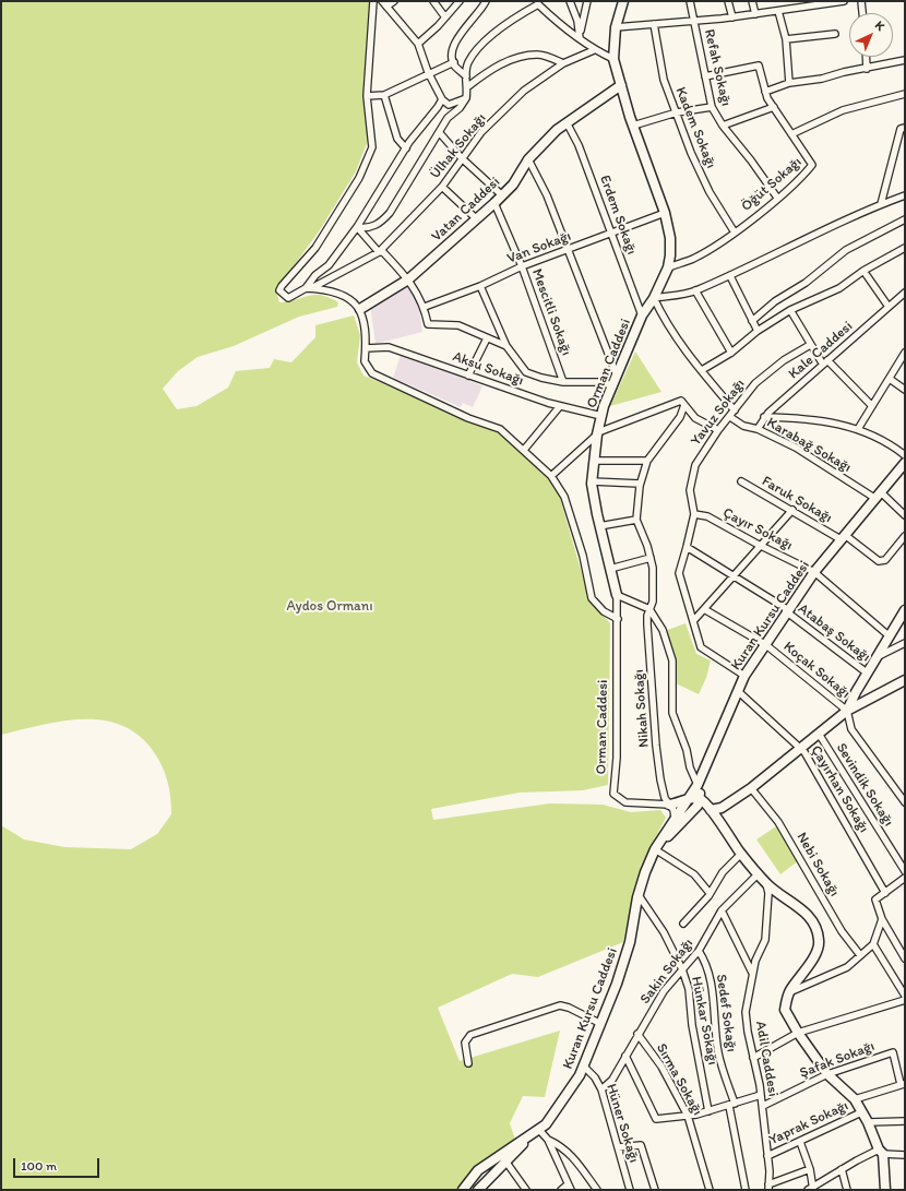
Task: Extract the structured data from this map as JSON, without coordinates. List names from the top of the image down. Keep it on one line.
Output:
{"streets":{"street":["Refah Sokağı","Kadem Sokağı","Ülhak Sokağı","Öğüt Sokağı","Vatan Caddesi","Erdem Sokağı","Van Sokağı","Mescitli Sokağı","Kale Caddesi","Orman Caddesi","Aksu Sokağı","Yavuz Sokağı","Karabağ Sokağı","Faruk Sokağı","Çayır Sokağı","Kuran Kursu Caddesi","Atabaş Sokağı","Koçak Sokağı","Nikah Sokağı","Sevindik Sokağı","Çayırhan Sokağı","Nebi Sokağı","Sakin Sokağı","Sedef Sokağı","Hünkar Sokağı","Adil Caddesi","Şafak Sokağı","Sırma Sokağı","Hüner Sokağı","Yaprak Sokağı"]},"crossings":[["Refah Sokağı","Öğüt Sokağı"],["Kadem Sokağı","Öğüt Sokağı"],["Öğüt Sokağı","Orman Caddesi"],["Vatan Caddesi","Erdem Sokağı"],["Vatan Caddesi","Mescitli Sokağı"],["Vatan Caddesi","Orman Caddesi"],["Erdem Sokağı","Van Sokağı"],["Erdem Sokağı","Orman Caddesi"],["Van Sokağı","Mescitli Sokağı"],["Van Sokağı","Orman Caddesi"],["Kale Caddesi","Karabağ Sokağı"],["Orman Caddesi","Aksu Sokağı"],["Orman Caddesi","Nikah Sokağı"],["Yavuz Sokağı","Karabağ Sokağı"],["Yavuz Sokağı","Çayır Sokağı"],["Yavuz Sokağı","Kuran Kursu Caddesi"],["Yavuz Sokağı","Atabaş Sokağı"],["Karabağ Sokağı","Kuran Kursu Caddesi"],["Faruk Sokağı","Kuran Kursu Caddesi"],["Çayır Sokağı","Kuran Kursu Caddesi"],["Kuran Kursu Caddesi","Atabaş Sokağı"],["Kuran Kursu Caddesi","Koçak Sokağı"],["Kuran Kursu Caddesi","Nikah Sokağı"],["Kuran Kursu Caddesi","Çayırhan Sokağı"],["Kuran Kursu Caddesi","Hünkar Sokağı"],["Kuran Kursu Caddesi","Hüner Sokağı"],["Sakin Sokağı","Sedef Sokağı"],["Sakin Sokağı","Hünkar Sokağı"],["Sakin Sokağı","Sırma Sokağı"],["Sakin Sokağı","Hüner Sokağı"],["Adil Caddesi","Şafak Sokağı"],["Adil Caddesi","Yaprak Sokağı"]],"parks":["Aydos Ormanı"],"scale_bar":"100 m","north":"top right"}
